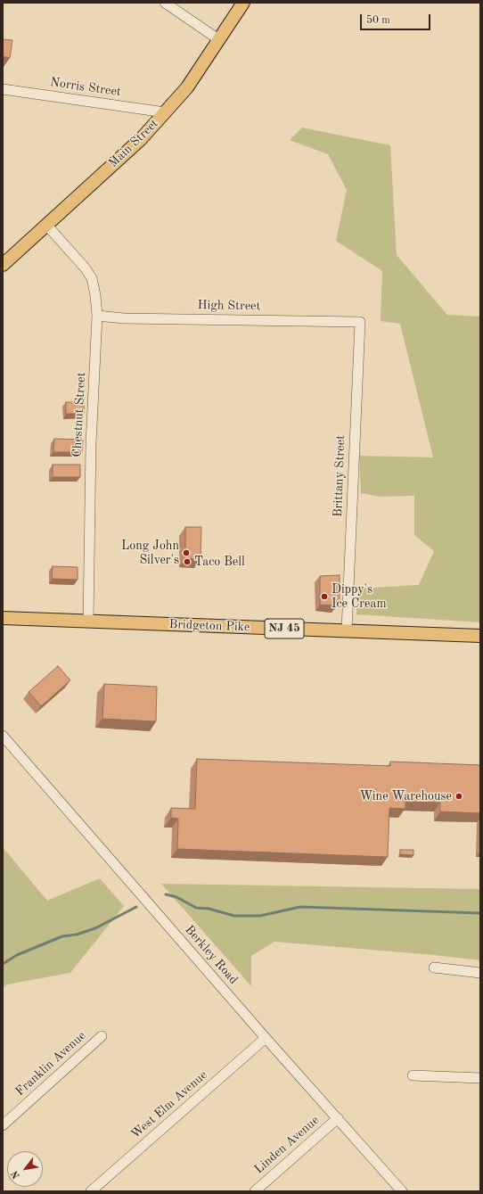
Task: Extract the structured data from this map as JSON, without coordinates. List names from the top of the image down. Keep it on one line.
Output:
{"streets":{"main road":["Main Street","Bridgeton Pike","NJ 45"],"street":["Norris Street","High Street","Chestnut Street","Brittany Street","Berkley Road","Franklin Avenue","West Elm Avenue","Linden Avenue"]},"crossings":[["Norris Street","Main Street"],["Main Street","Chestnut Street"],["High Street","Chestnut Street"],["High Street","Brittany Street"],["Chestnut Street","Bridgeton Pike"],["Brittany Street","Bridgeton Pike"],["Berkley Road","West Elm Avenue"],["Berkley Road","Linden Avenue"]],"places":["Long John Silver's","Taco Bell","Dippy's Ice Cream","Wine Warehouse"],"scale_bar":"50 m","north":"bottom left"}
